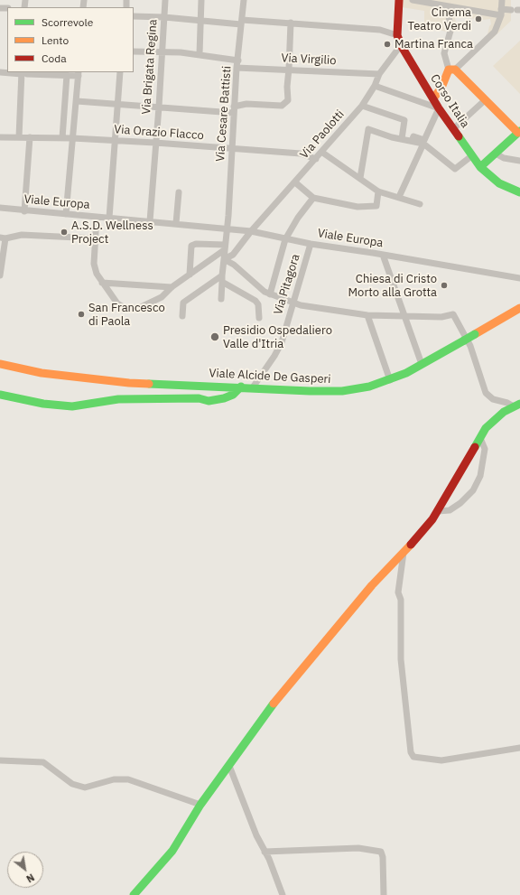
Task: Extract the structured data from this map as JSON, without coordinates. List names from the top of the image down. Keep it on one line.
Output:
{"streets":{"main road":["Corso Italia","Viale Alcide De Gasperi"],"street":["Via Virgilio","Via Brigata Regina","Via Cesare Battisti","Via Orazio Flacco","Via Paolotti","Viale Europa","Via Pitagora"]},"crossings":[["Via Virgilio","Via Cesare Battisti"],["Via Virgilio","Via Paolotti"],["Via Brigata Regina","Via Orazio Flacco"],["Via Brigata Regina","Viale Europa"],["Corso Italia","Via Paolotti"],["Via Cesare Battisti","Via Orazio Flacco"],["Via Cesare Battisti","Via Paolotti"],["Via Cesare Battisti","Viale Europa"],["Via Orazio Flacco","Via Paolotti"],["Via Paolotti","Viale Europa"],["Viale Europa","Via Pitagora"],["Via Pitagora","Viale Alcide De Gasperi"]],"places":["Cinema Teatro Verdi","Martina Franca","A.S.D. Wellness Project","Chiesa di Cristo Morto alla Grotta","San Francesco di Paola","Presidio Ospedaliero Valle d'Itria"],"legend":["Scorrevole","Lento","Coda"],"north":"bottom right"}
